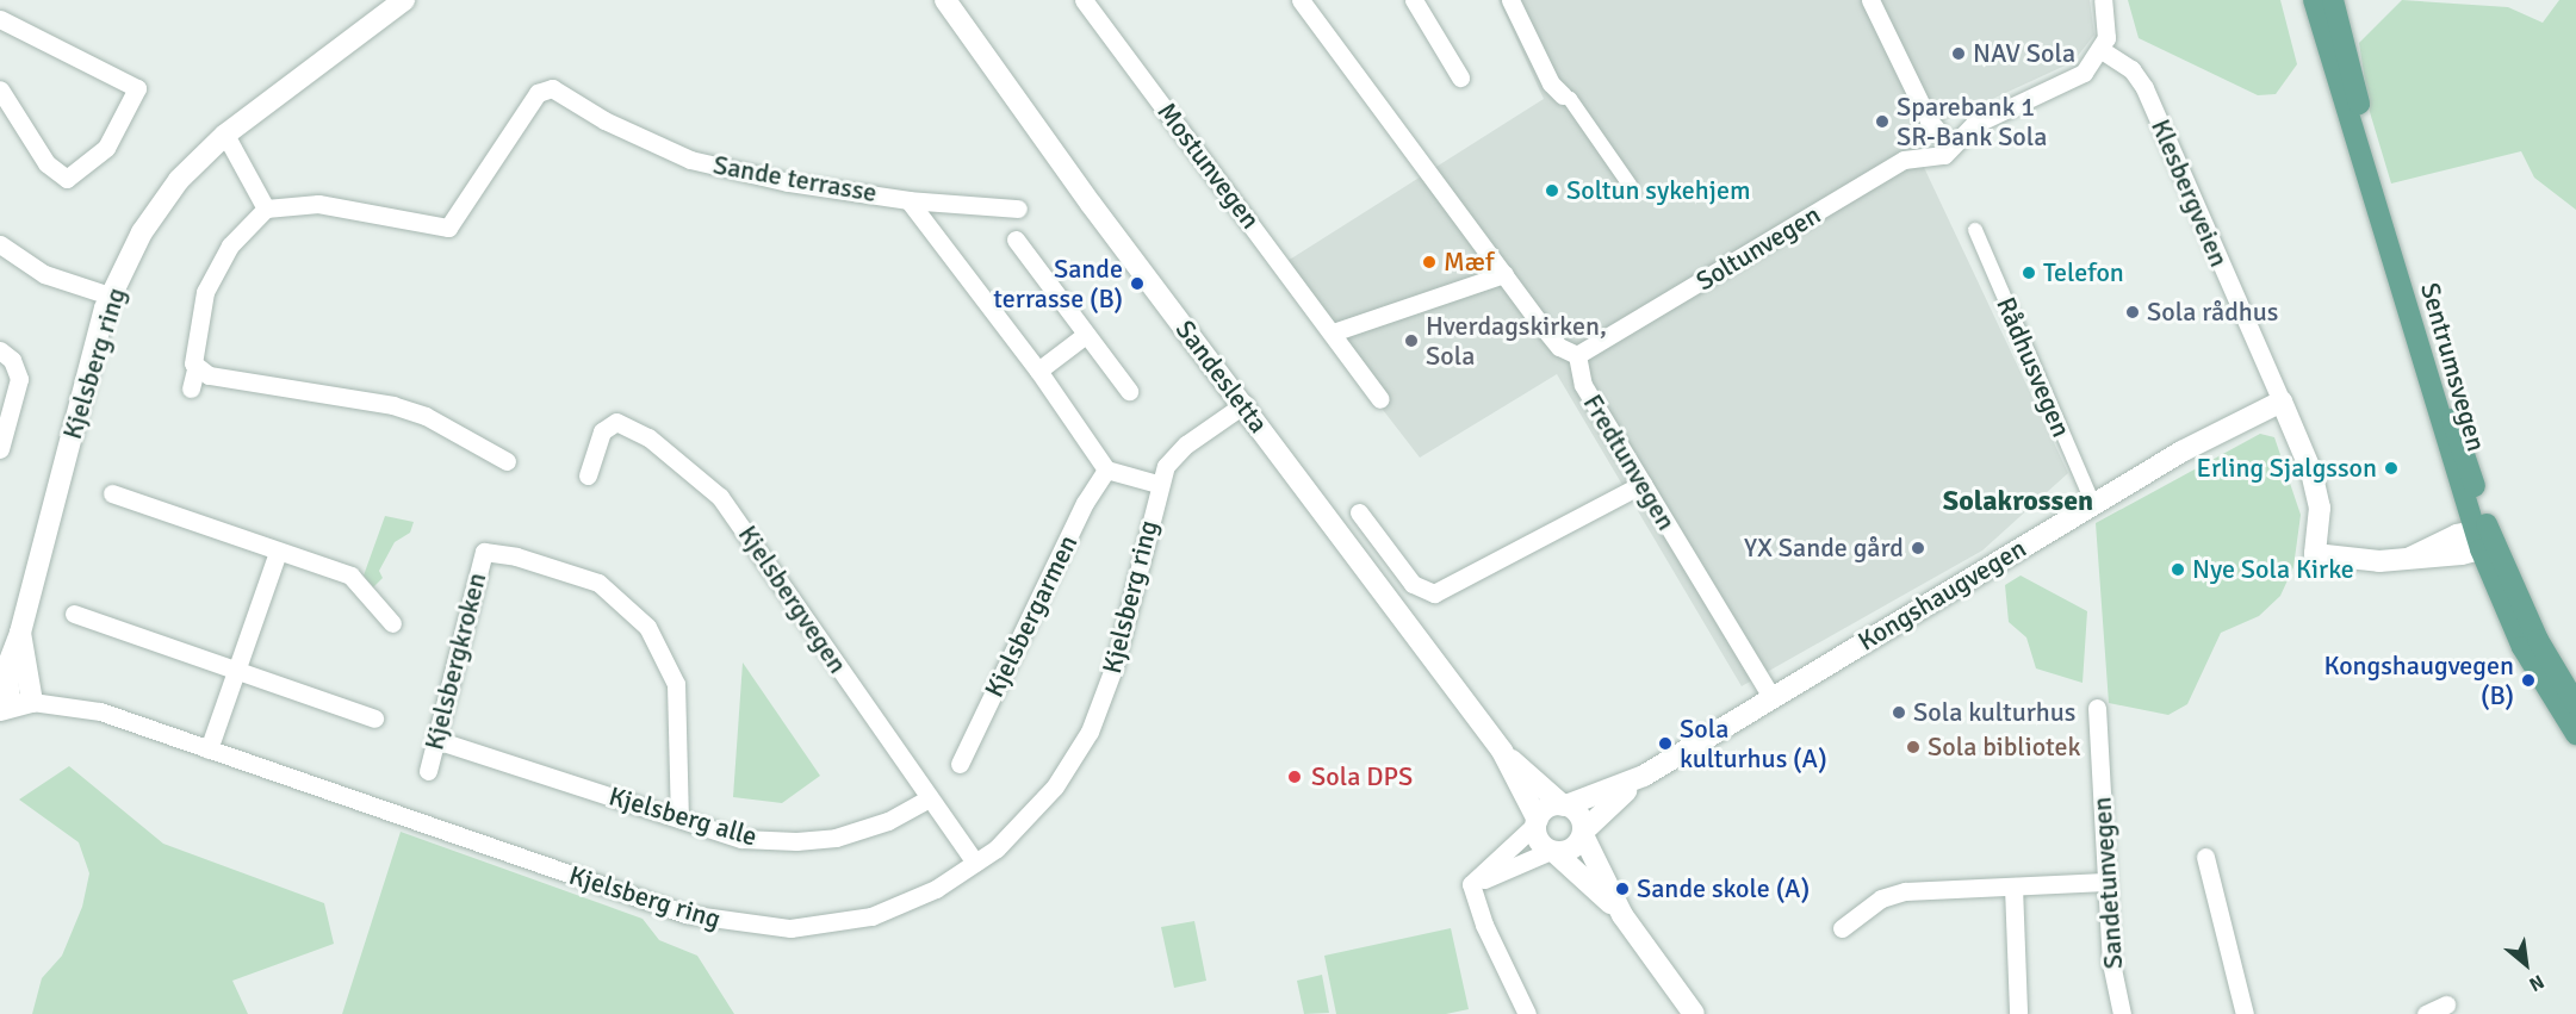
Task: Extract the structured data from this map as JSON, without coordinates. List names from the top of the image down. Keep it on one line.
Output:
{"streets":{"main road":["Sentrumsvegen"],"street":["Mostunvegen","Sande terrasse","Klesbergveien","Soltunvegen","Kjelsberg ring","Rådhusvegen","Sandesletta","Fredtunvegen","Kongshaugvegen","Kjelsbergvegen","Kjelsbergarmen","Kjelsbergkroken","Kjelsberg alle","Sandetunvegen"]},"crossings":[["Sande terrasse","Kjelsbergarmen"],["Klesbergveien","Sentrumsvegen"],["Klesbergveien","Kongshaugvegen"],["Soltunvegen","Fredtunvegen"],["Kjelsberg ring","Sandesletta"],["Kjelsberg ring","Kjelsbergvegen"],["Rådhusvegen","Kongshaugvegen"],["Sandesletta","Kongshaugvegen"],["Fredtunvegen","Kongshaugvegen"],["Kjelsbergvegen","Kjelsberg alle"],["Kjelsbergkroken","Kjelsberg alle"]],"districts":["Solakrossen"],"places":["NAV Sola","Sparebank 1 SR-Bank Sola","Soltun sykehjem","Mæf","Telefon","Sande terrasse (B)","Sola rådhus","Hverdagskirken, Sola","Erling Sjalgsson","YX Sande gård","Nye Sola Kirke","Kongshaugvegen (B)","Sola kulturhus","Sola kulturhus (A)","Sola bibliotek","Sola DPS","Sande skole (A)"],"north":"bottom right"}
